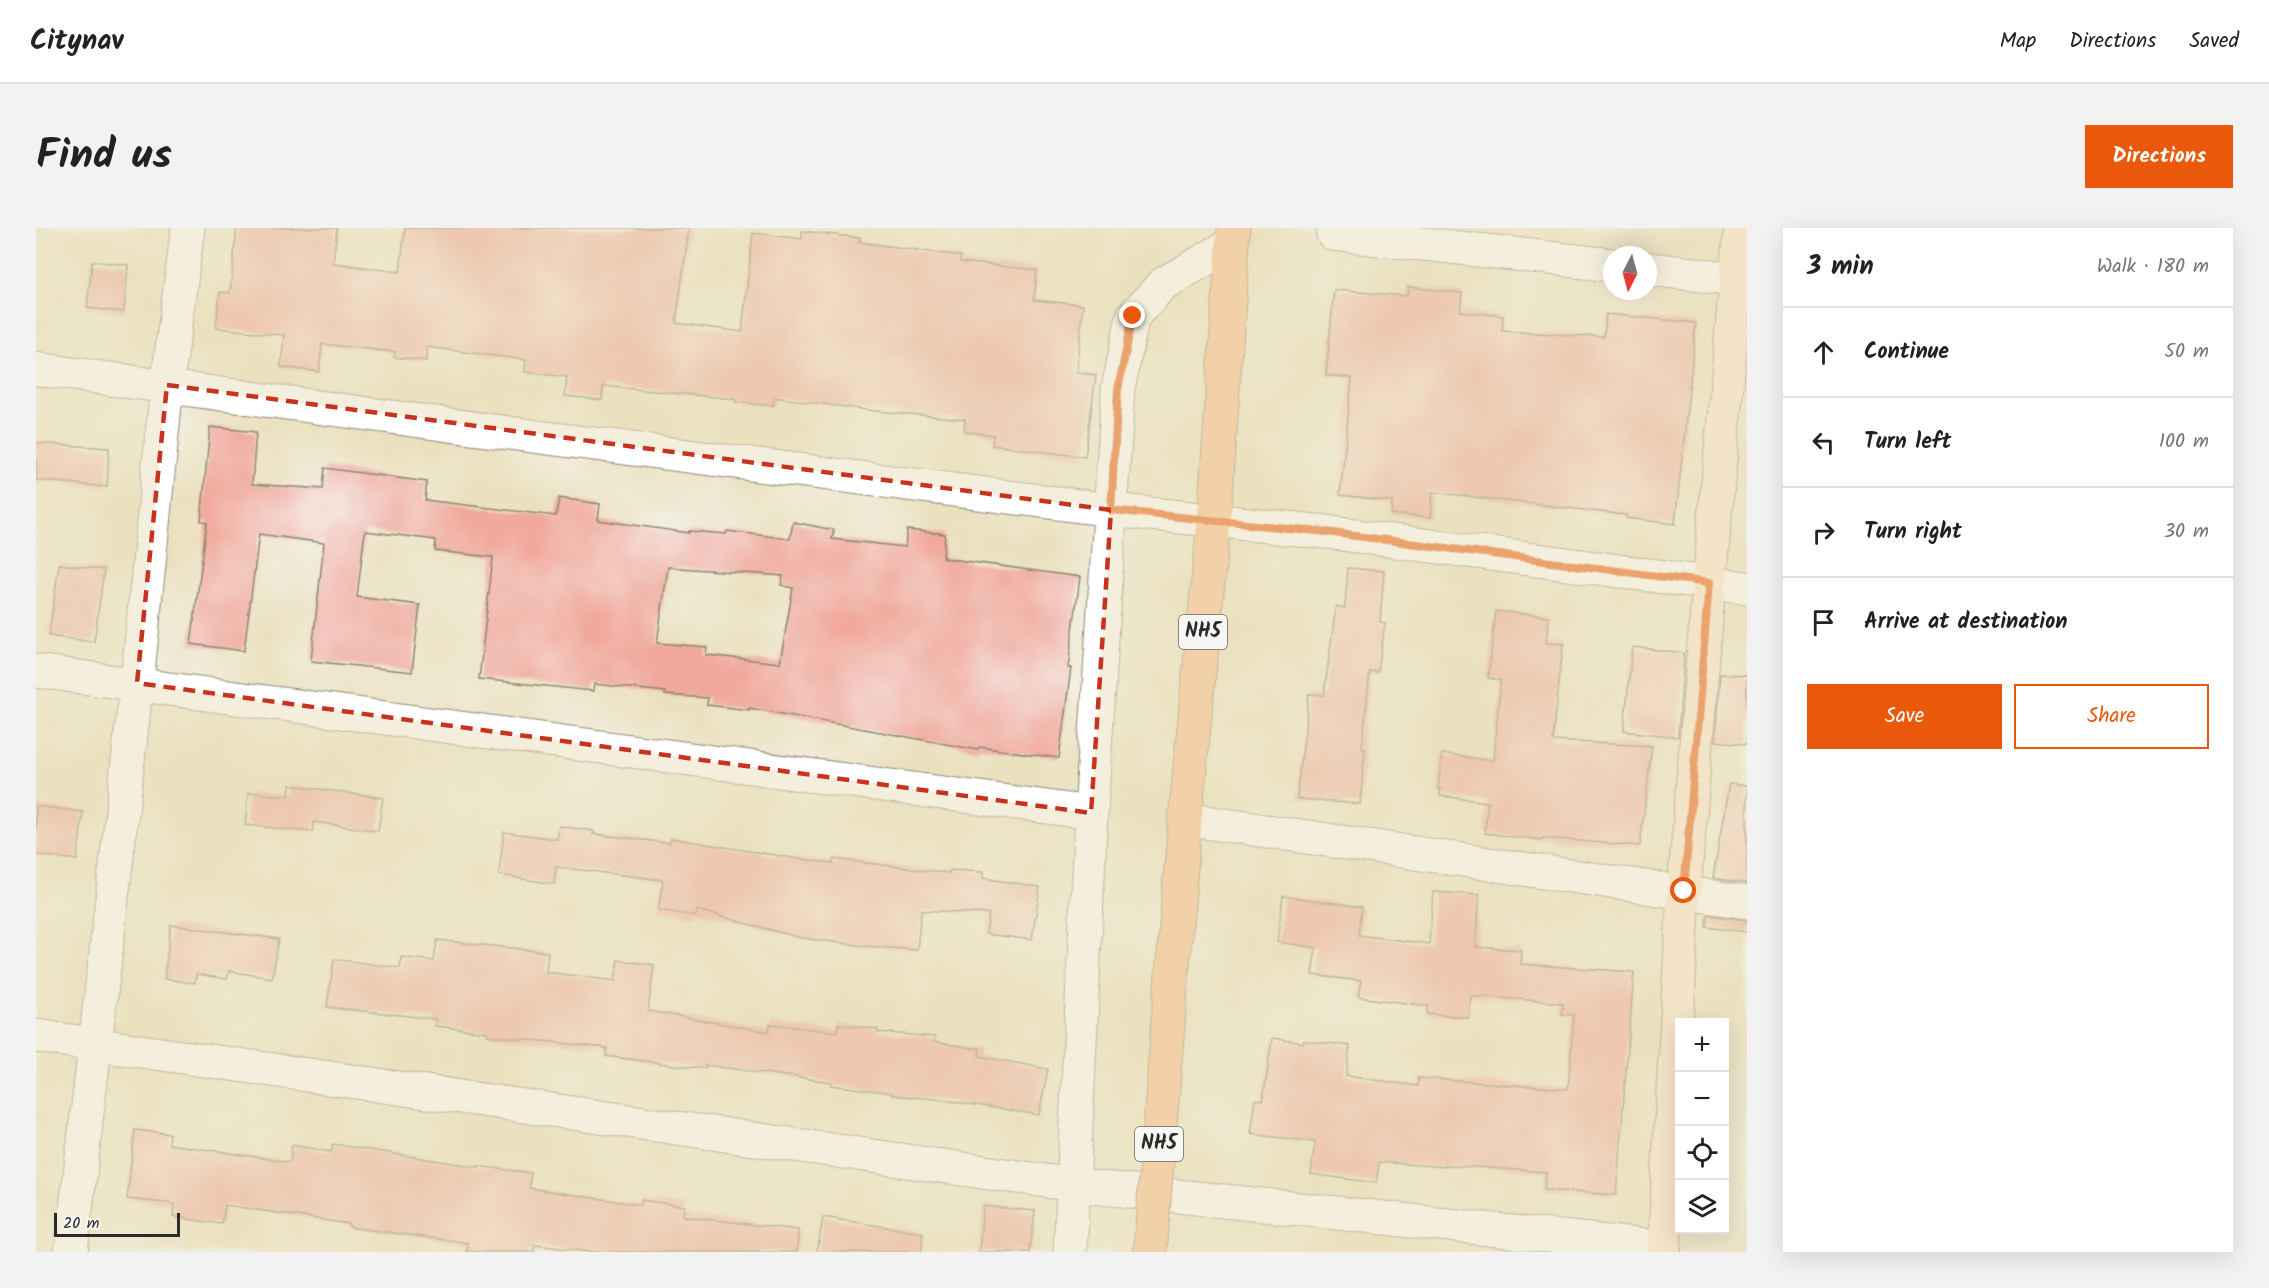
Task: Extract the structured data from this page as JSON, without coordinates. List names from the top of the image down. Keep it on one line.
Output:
{"streets":{"highway":["NH5"]},"scale_bar":"20 m","north":"bottom","page":{"header":"Citynav","nav":["Map","Directions","Saved"],"title":"Find us","buttons":["Directions",["Save","Share"]],"heading":["3 min","Walk · 180 m"],"list":[["Continue","50 m"],["Turn left","100 m"],["Turn right","30 m"],"Arrive at destination"],"map_buttons":["+","−"],"scale":"20 m"}}
